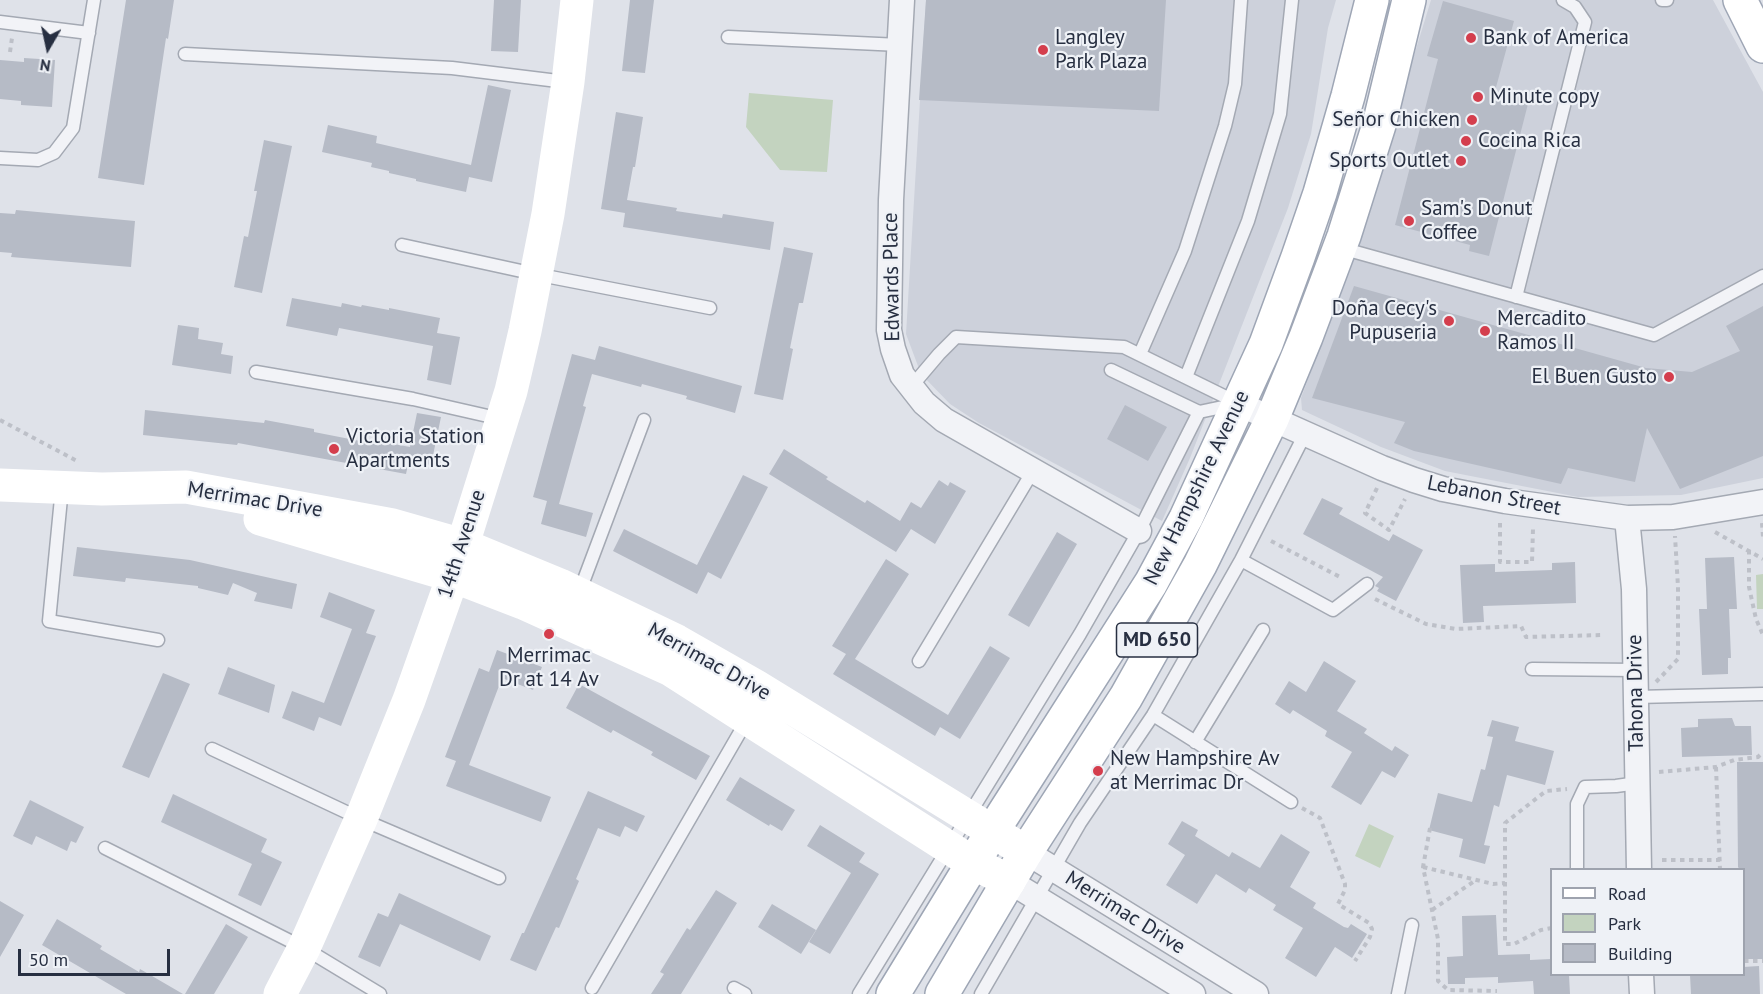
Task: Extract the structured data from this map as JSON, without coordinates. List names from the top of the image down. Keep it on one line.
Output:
{"streets":{"street":["Edwards Place","New Hampshire Avenue","Lebanon Street","Merrimac Drive","14th Avenue","MD 650","Tahona Drive"]},"crossings":[["New Hampshire Avenue","Lebanon Street"],["New Hampshire Avenue","Merrimac Drive"],["Lebanon Street","Tahona Drive"],["Merrimac Drive","14th Avenue"]],"places":["Bank of America","Langley Park Plaza","Minute copy","Señor Chicken","Cocina Rica","Sports Outlet","Sam's Donut Coffee","Doña Cecy's Pupuseria","Mercadito Ramos II","El Buen Gusto","Victoria Station Apartments","Merrimac Dr at 14 Av","New Hampshire Av at Merrimac Dr"],"legend":["Road","Park","Building"],"scale_bar":"50 m","north":"bottom"}
